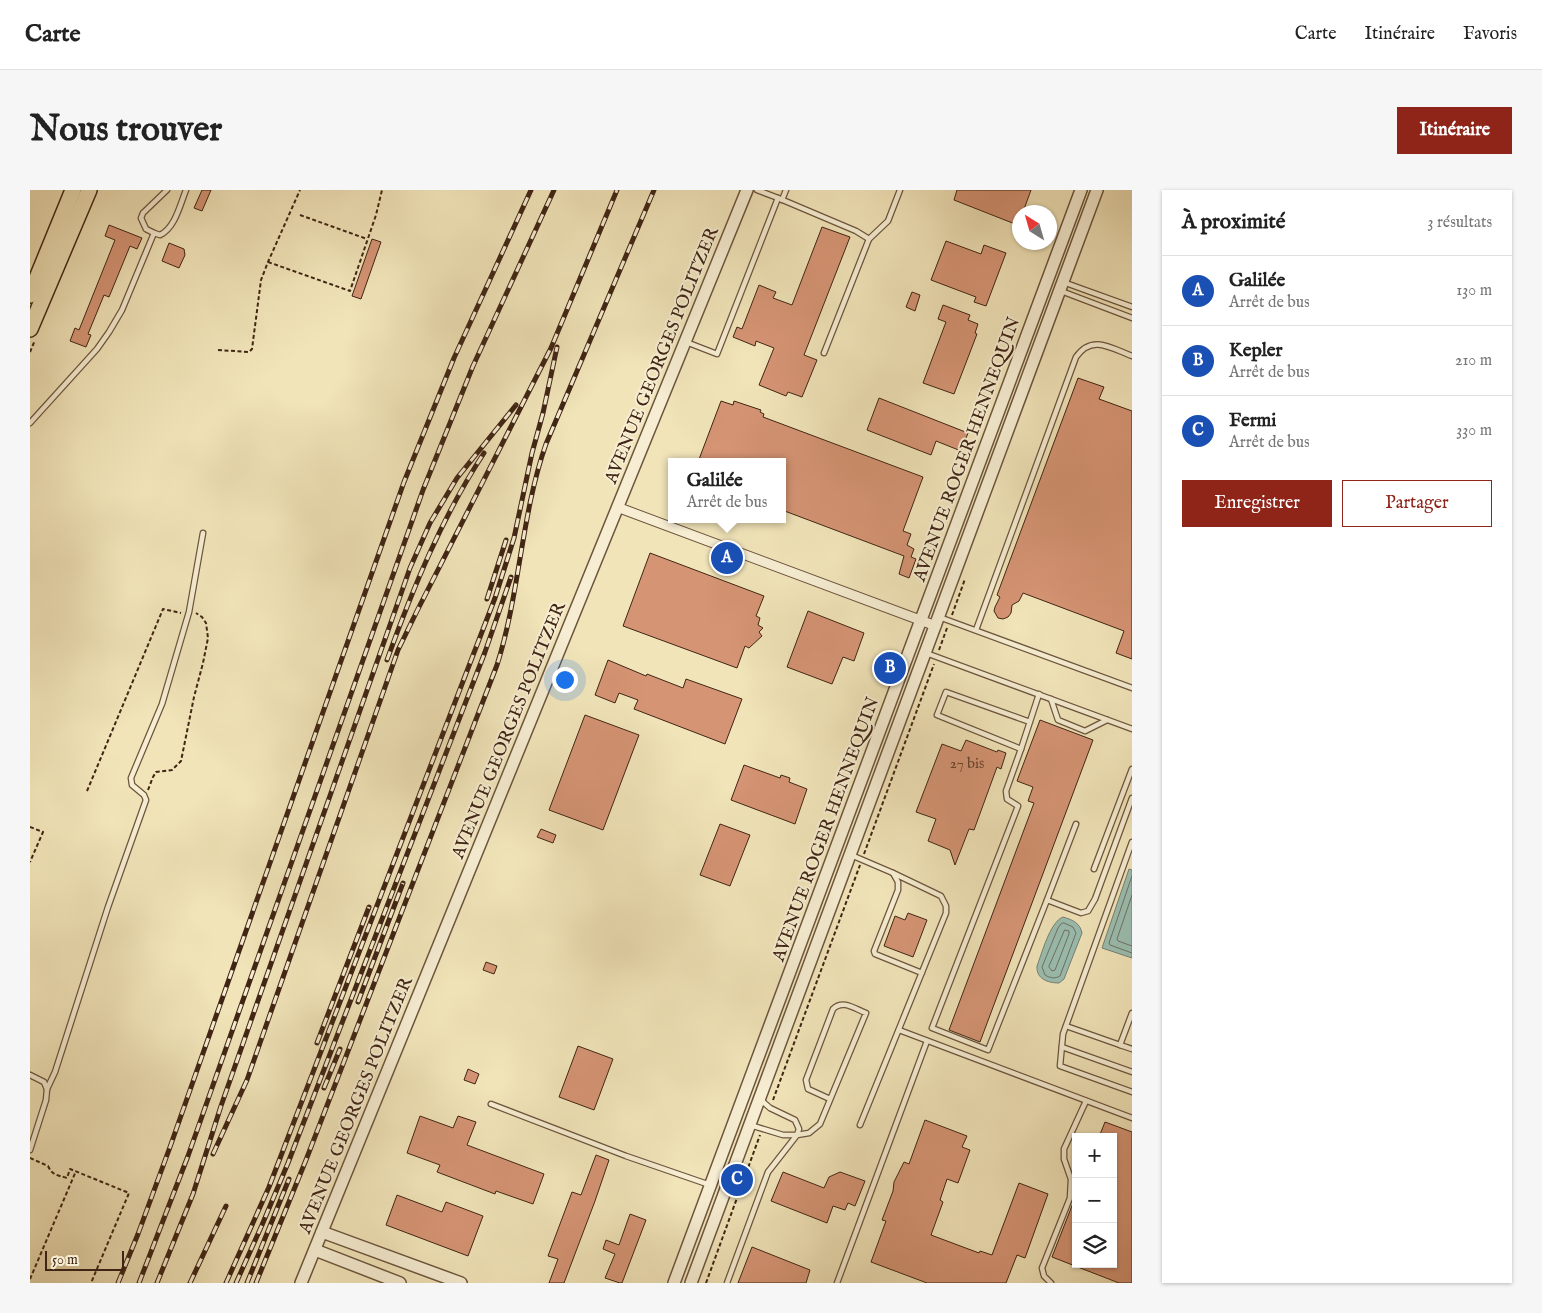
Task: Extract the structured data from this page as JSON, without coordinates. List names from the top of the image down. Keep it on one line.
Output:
{"streets":{"street":["AVENUE GEORGES POLITZER","AVENUE ROGER HENNEQUIN"]},"house_numbers":["27 bis"],"scale_bar":"50 m","north":"top left","page":{"header":"Carte","nav":["Carte","Itinéraire","Favoris"],"buttons":["Itinéraire",["Enregistrer","Partager"]],"title":"Nous trouver","heading":["À proximité","3 résultats"],"list":[{"mark":"A","name":"Galilée","note":"Arrêt de bus","value":"130 m"},{"mark":"B","name":"Kepler","note":"Arrêt de bus","value":"210 m"},{"mark":"C","name":"Fermi","note":"Arrêt de bus","value":"330 m"}],"popup":["Galilée","Arrêt de bus"],"pins":["A","B","C"],"map_buttons":["+","−"],"scale":"50 m"}}
